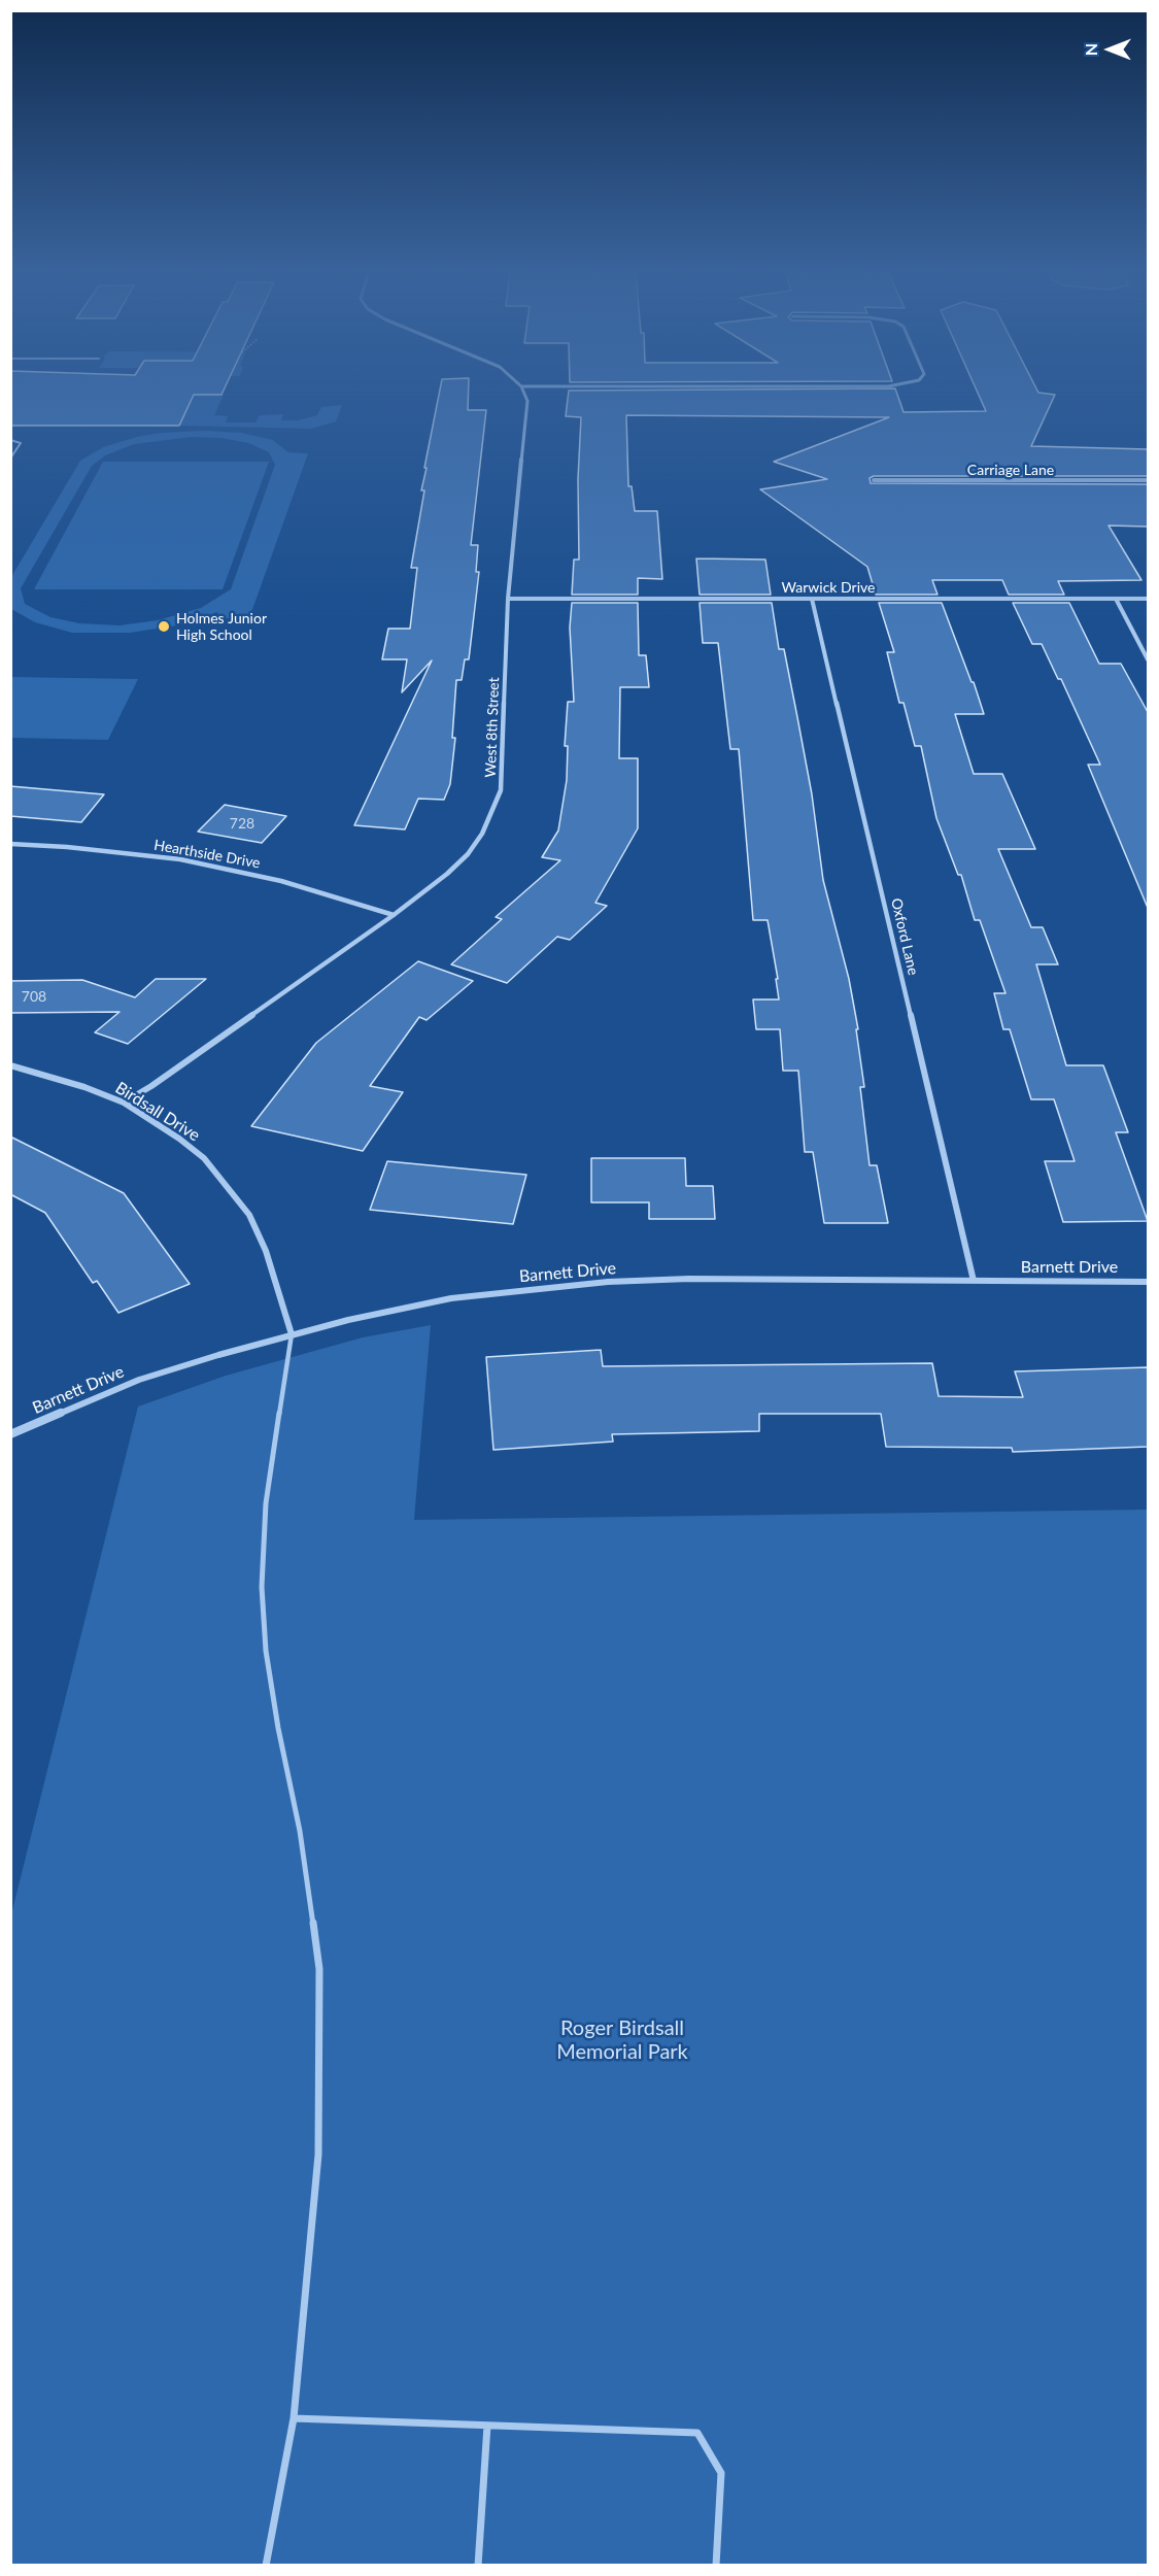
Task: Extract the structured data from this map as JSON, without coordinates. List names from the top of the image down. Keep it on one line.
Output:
{"streets":{"street":["Carriage Lane","Warwick Drive","West 8th Street","Hearthside Drive","Oxford Lane","Birdsall Drive","Barnett Drive"]},"crossings":[["Warwick Drive","West 8th Street"],["Warwick Drive","Oxford Lane"],["West 8th Street","Hearthside Drive"],["West 8th Street","Birdsall Drive"],["Oxford Lane","Barnett Drive"],["Birdsall Drive","Barnett Drive"]],"parks":["Roger Birdsall Memorial Park"],"places":["Holmes Junior High School"],"house_numbers":["728","708"],"north":"left"}
